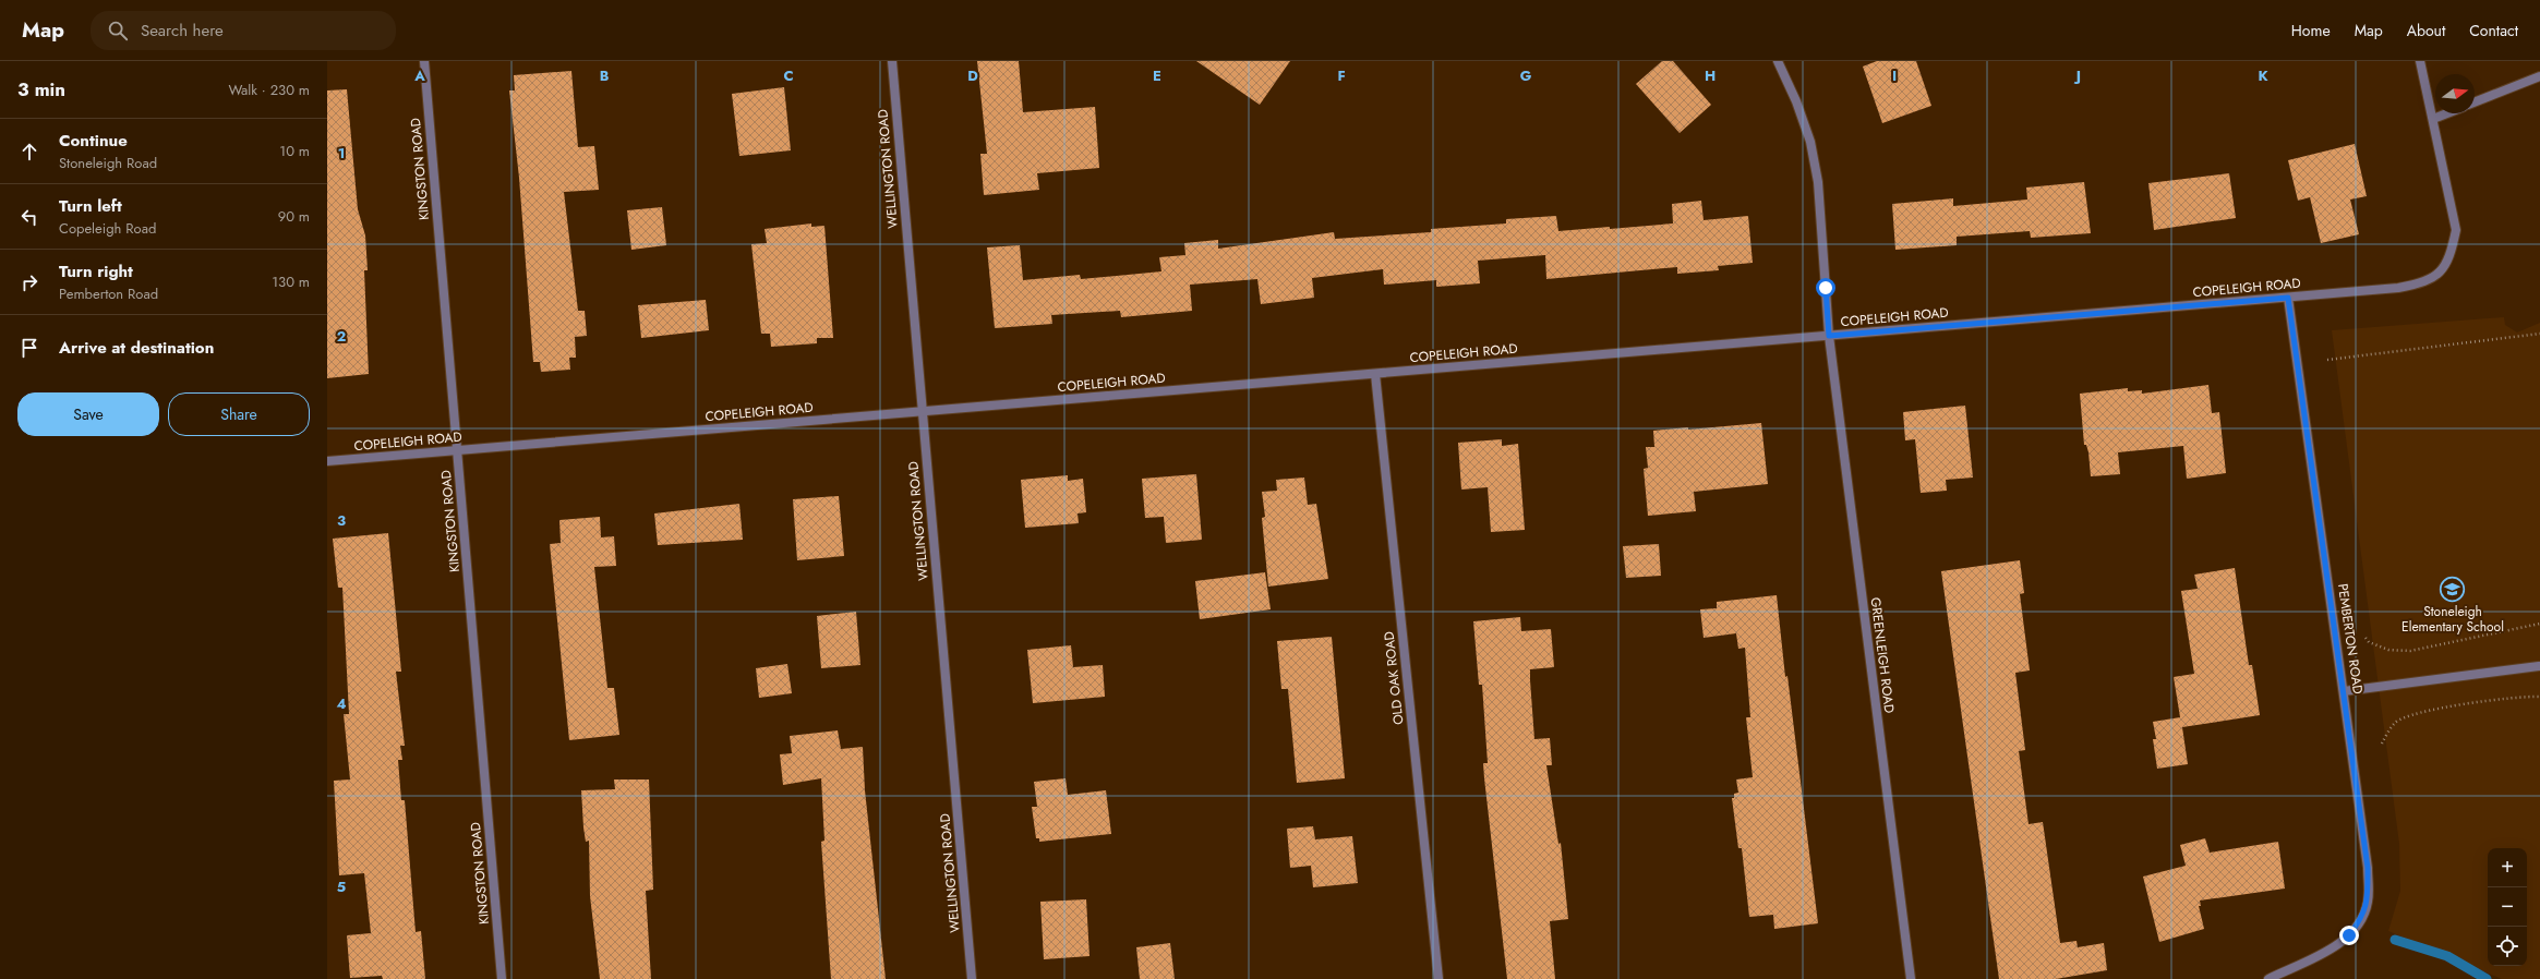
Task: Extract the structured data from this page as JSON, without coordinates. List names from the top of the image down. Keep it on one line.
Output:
{"streets":{"street":["KINGSTON ROAD","WELLINGTON ROAD","COPELEIGH ROAD","PEMBERTON ROAD","GREENLEIGH ROAD","OLD OAK ROAD"]},"crossings":[["KINGSTON ROAD","COPELEIGH ROAD"],["WELLINGTON ROAD","COPELEIGH ROAD"],["COPELEIGH ROAD","PEMBERTON ROAD"],["COPELEIGH ROAD","GREENLEIGH ROAD"],["COPELEIGH ROAD","OLD OAK ROAD"]],"places":{"school or university":["Stoneleigh Elementary School"]},"north":"right","page":{"header":"Map","search":"Search here","nav":["Home","Map","About","Contact"],"heading":["3 min","Walk · 230 m"],"list":[["Continue","Stoneleigh Road","10 m"],["Turn left","Copeleigh Road","90 m"],["Turn right","Pemberton Road","130 m"],"Arrive at destination"],"buttons":["Save","Share"],"map_buttons":["+","−"]},"grid":{"columns":["A","B","C","D","E","F","G","H","I","J","K"],"rows":["1","2","3","4","5"]}}
